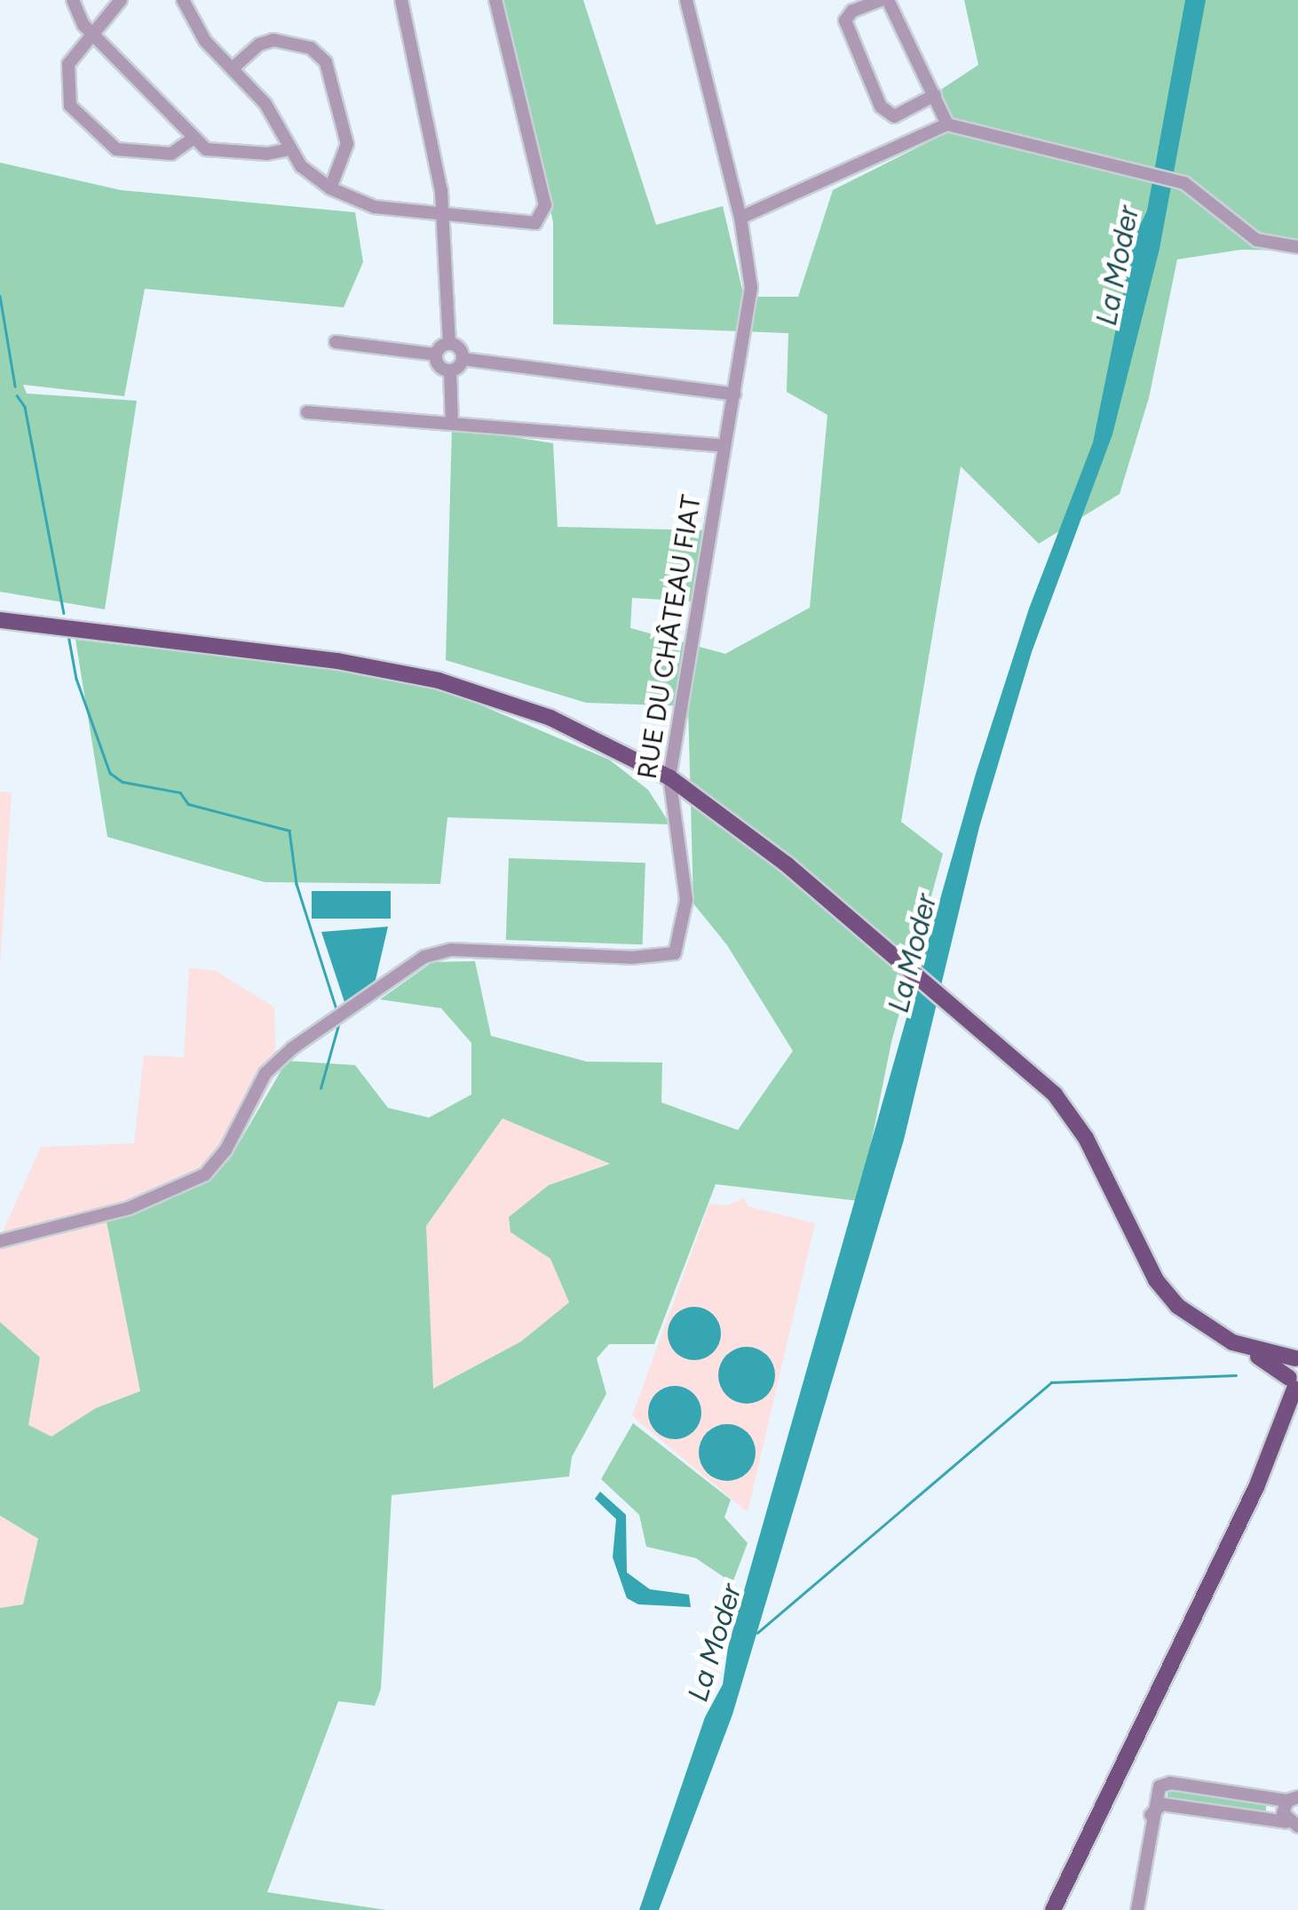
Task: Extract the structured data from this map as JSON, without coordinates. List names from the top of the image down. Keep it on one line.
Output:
{"streets":{"street":["RUE DU CHÂTEAU FIAT"]},"water":["La Moder"]}
